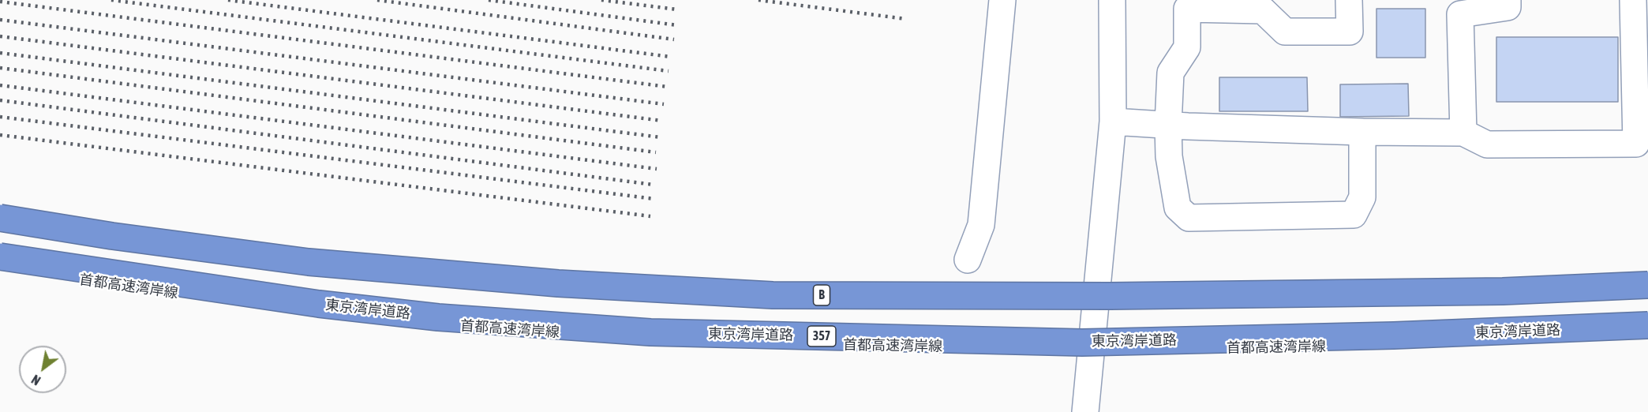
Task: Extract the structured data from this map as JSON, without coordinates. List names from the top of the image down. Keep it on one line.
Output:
{"streets":{"highway":["首都高速湾岸線","B","東京湾岸道路","357"]},"north":"bottom left"}
